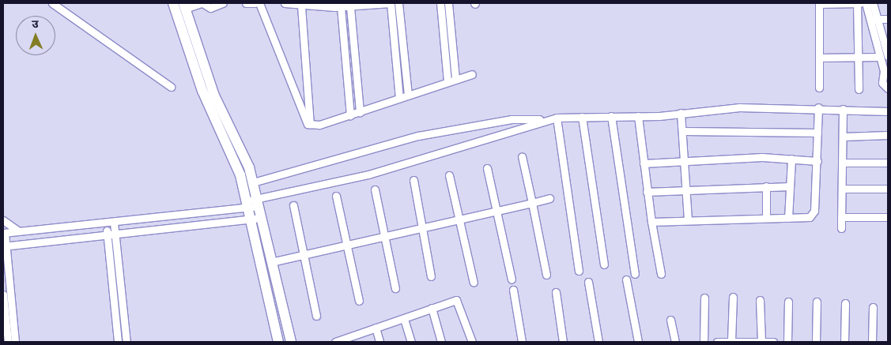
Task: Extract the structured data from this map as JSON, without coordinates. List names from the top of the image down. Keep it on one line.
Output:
{"north":"top"}
